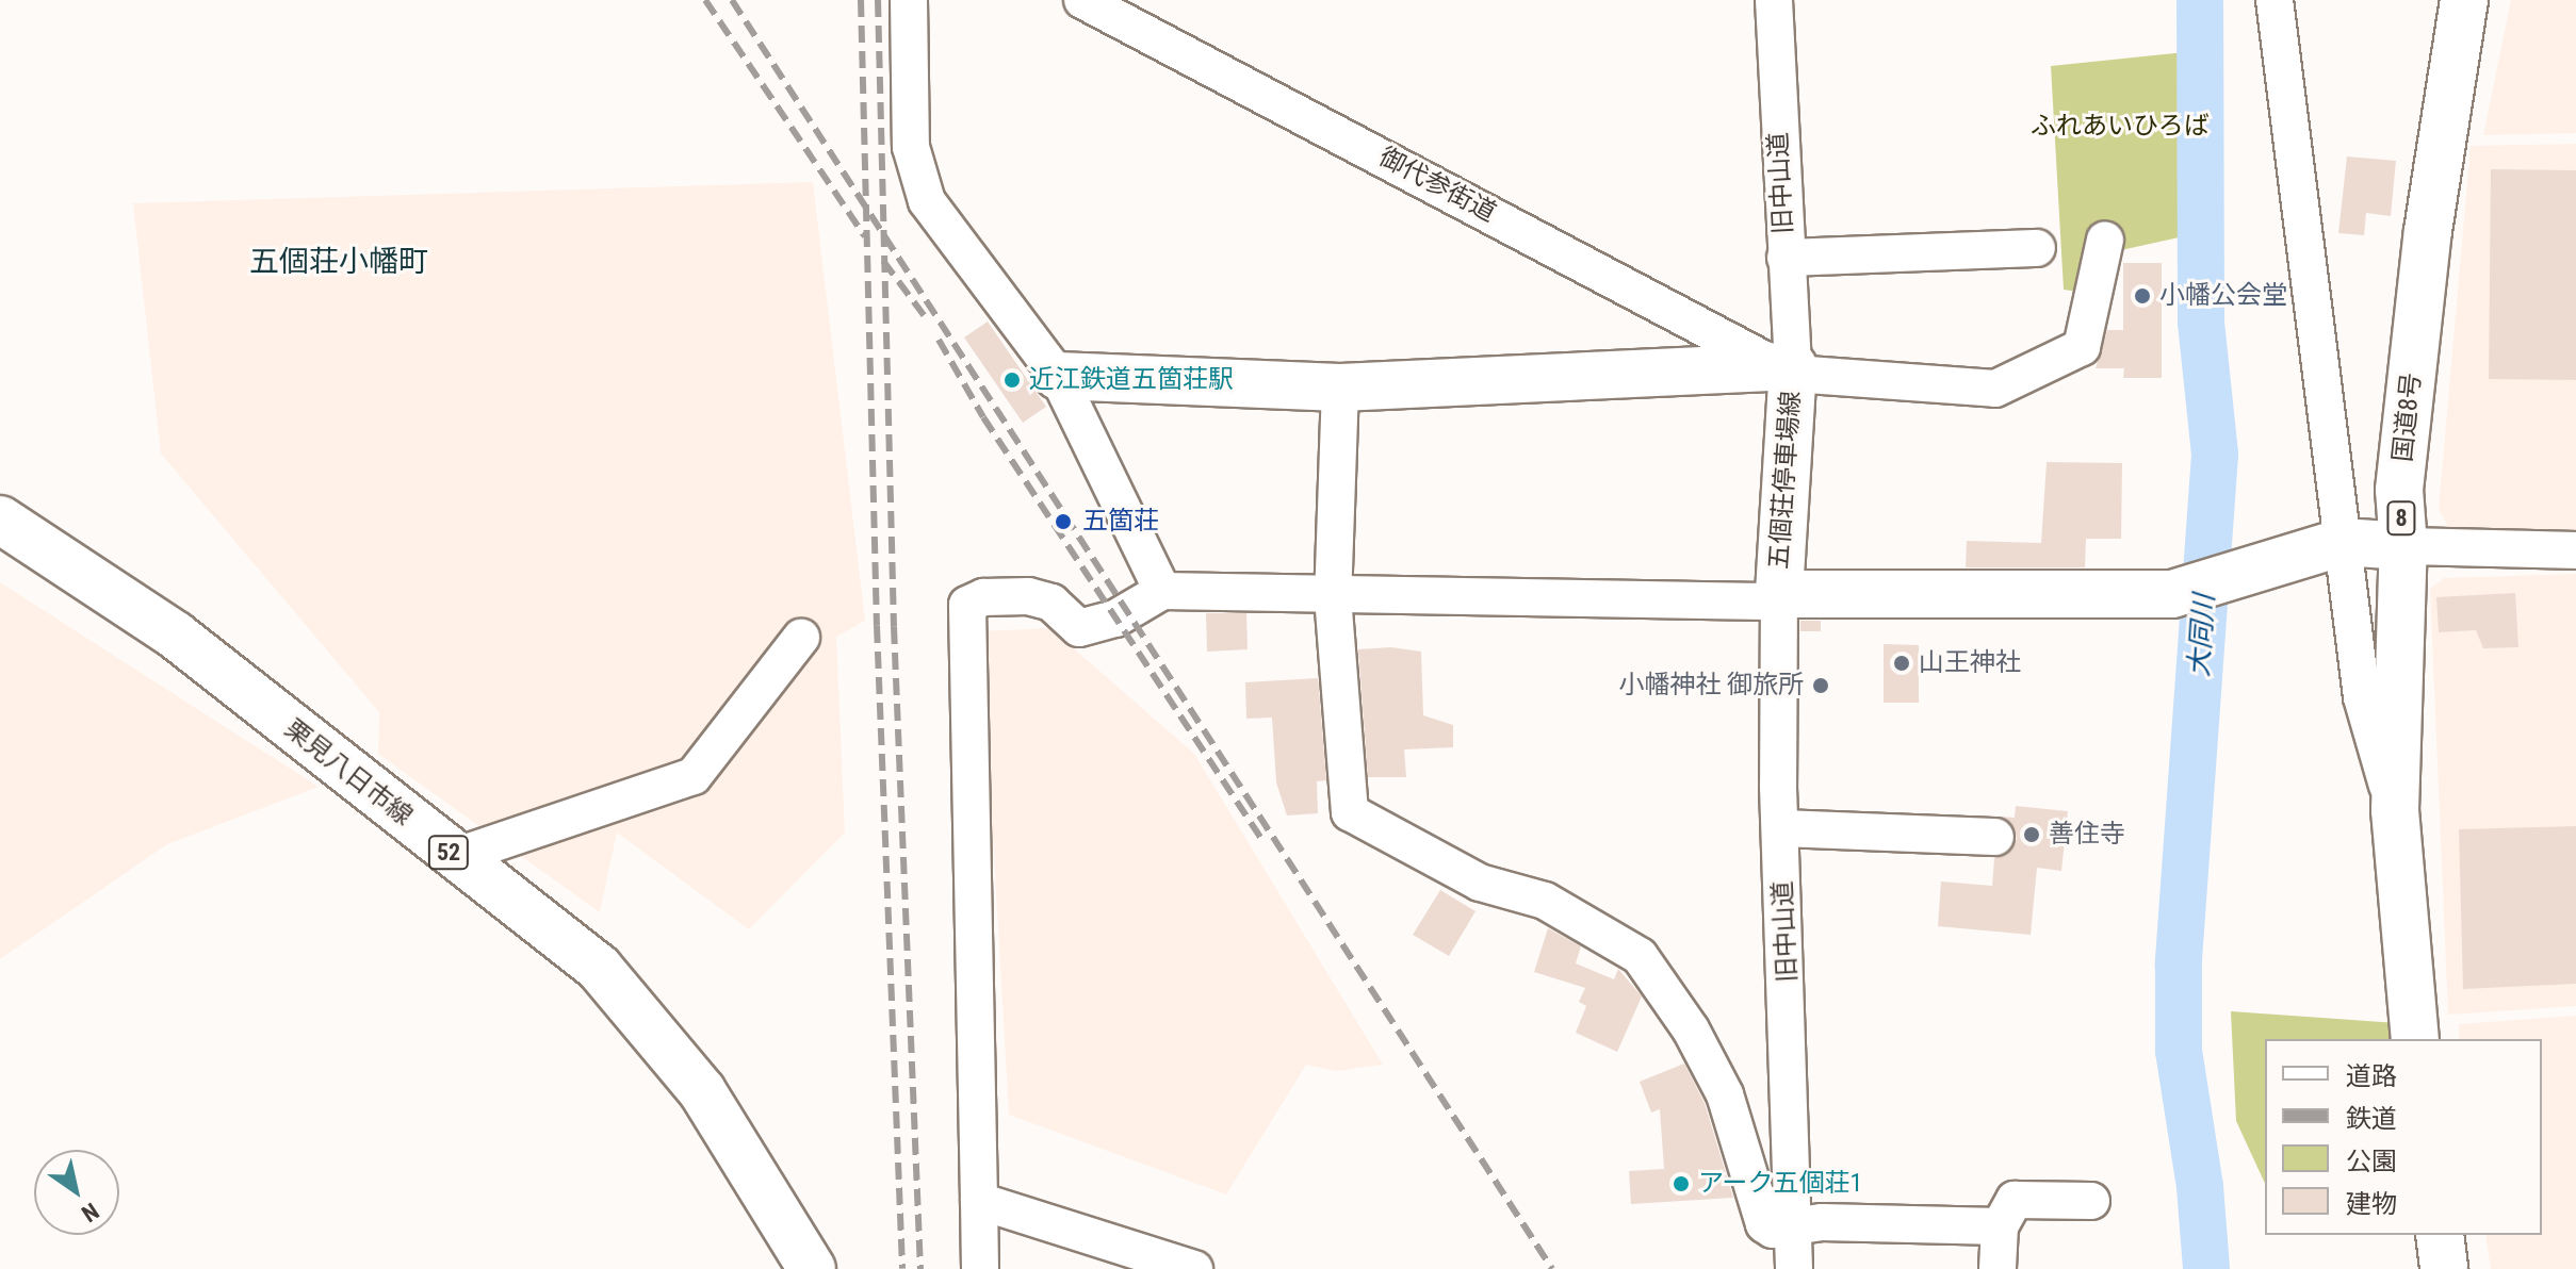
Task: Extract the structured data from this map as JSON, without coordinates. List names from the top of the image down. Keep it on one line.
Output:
{"streets":{"main road":["国道8号","五個荘停車場線","8","栗見八日市線","52"],"street":["旧中山道","御代参街道"]},"crossings":[["旧中山道","御代参街道"],["旧中山道","五個荘停車場線"],["御代参街道","五個荘停車場線"],["国道8号","五個荘停車場線"]],"districts":["五個荘小幡町"],"water":["大同川"],"parks":["ふれあいひろば"],"places":["小幡公会堂","近江鉄道五箇荘駅","五箇荘","山王神社","小幡神社 御旅所","善住寺","アーク五個荘1"],"legend":["道路","鉄道","公園","建物"],"north":"bottom right"}
